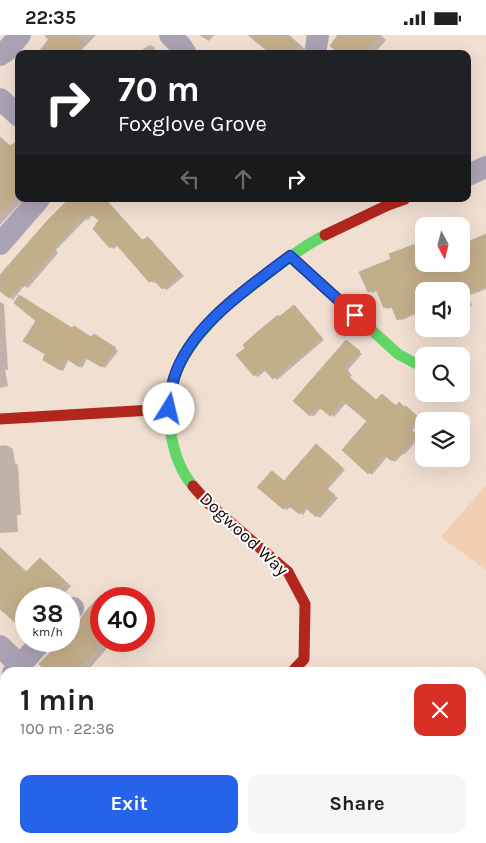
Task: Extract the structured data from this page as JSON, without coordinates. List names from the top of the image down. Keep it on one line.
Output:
{"streets":{"street":["Dogwood Way"]},"north":"bottom","page":{"status":"22:35","turn":["70 m","Foxglove Grove"],"speed":"38 km/h","limit":"40","heading":["1 min","100 m · 22:36"],"buttons":["Exit","Share"]}}
